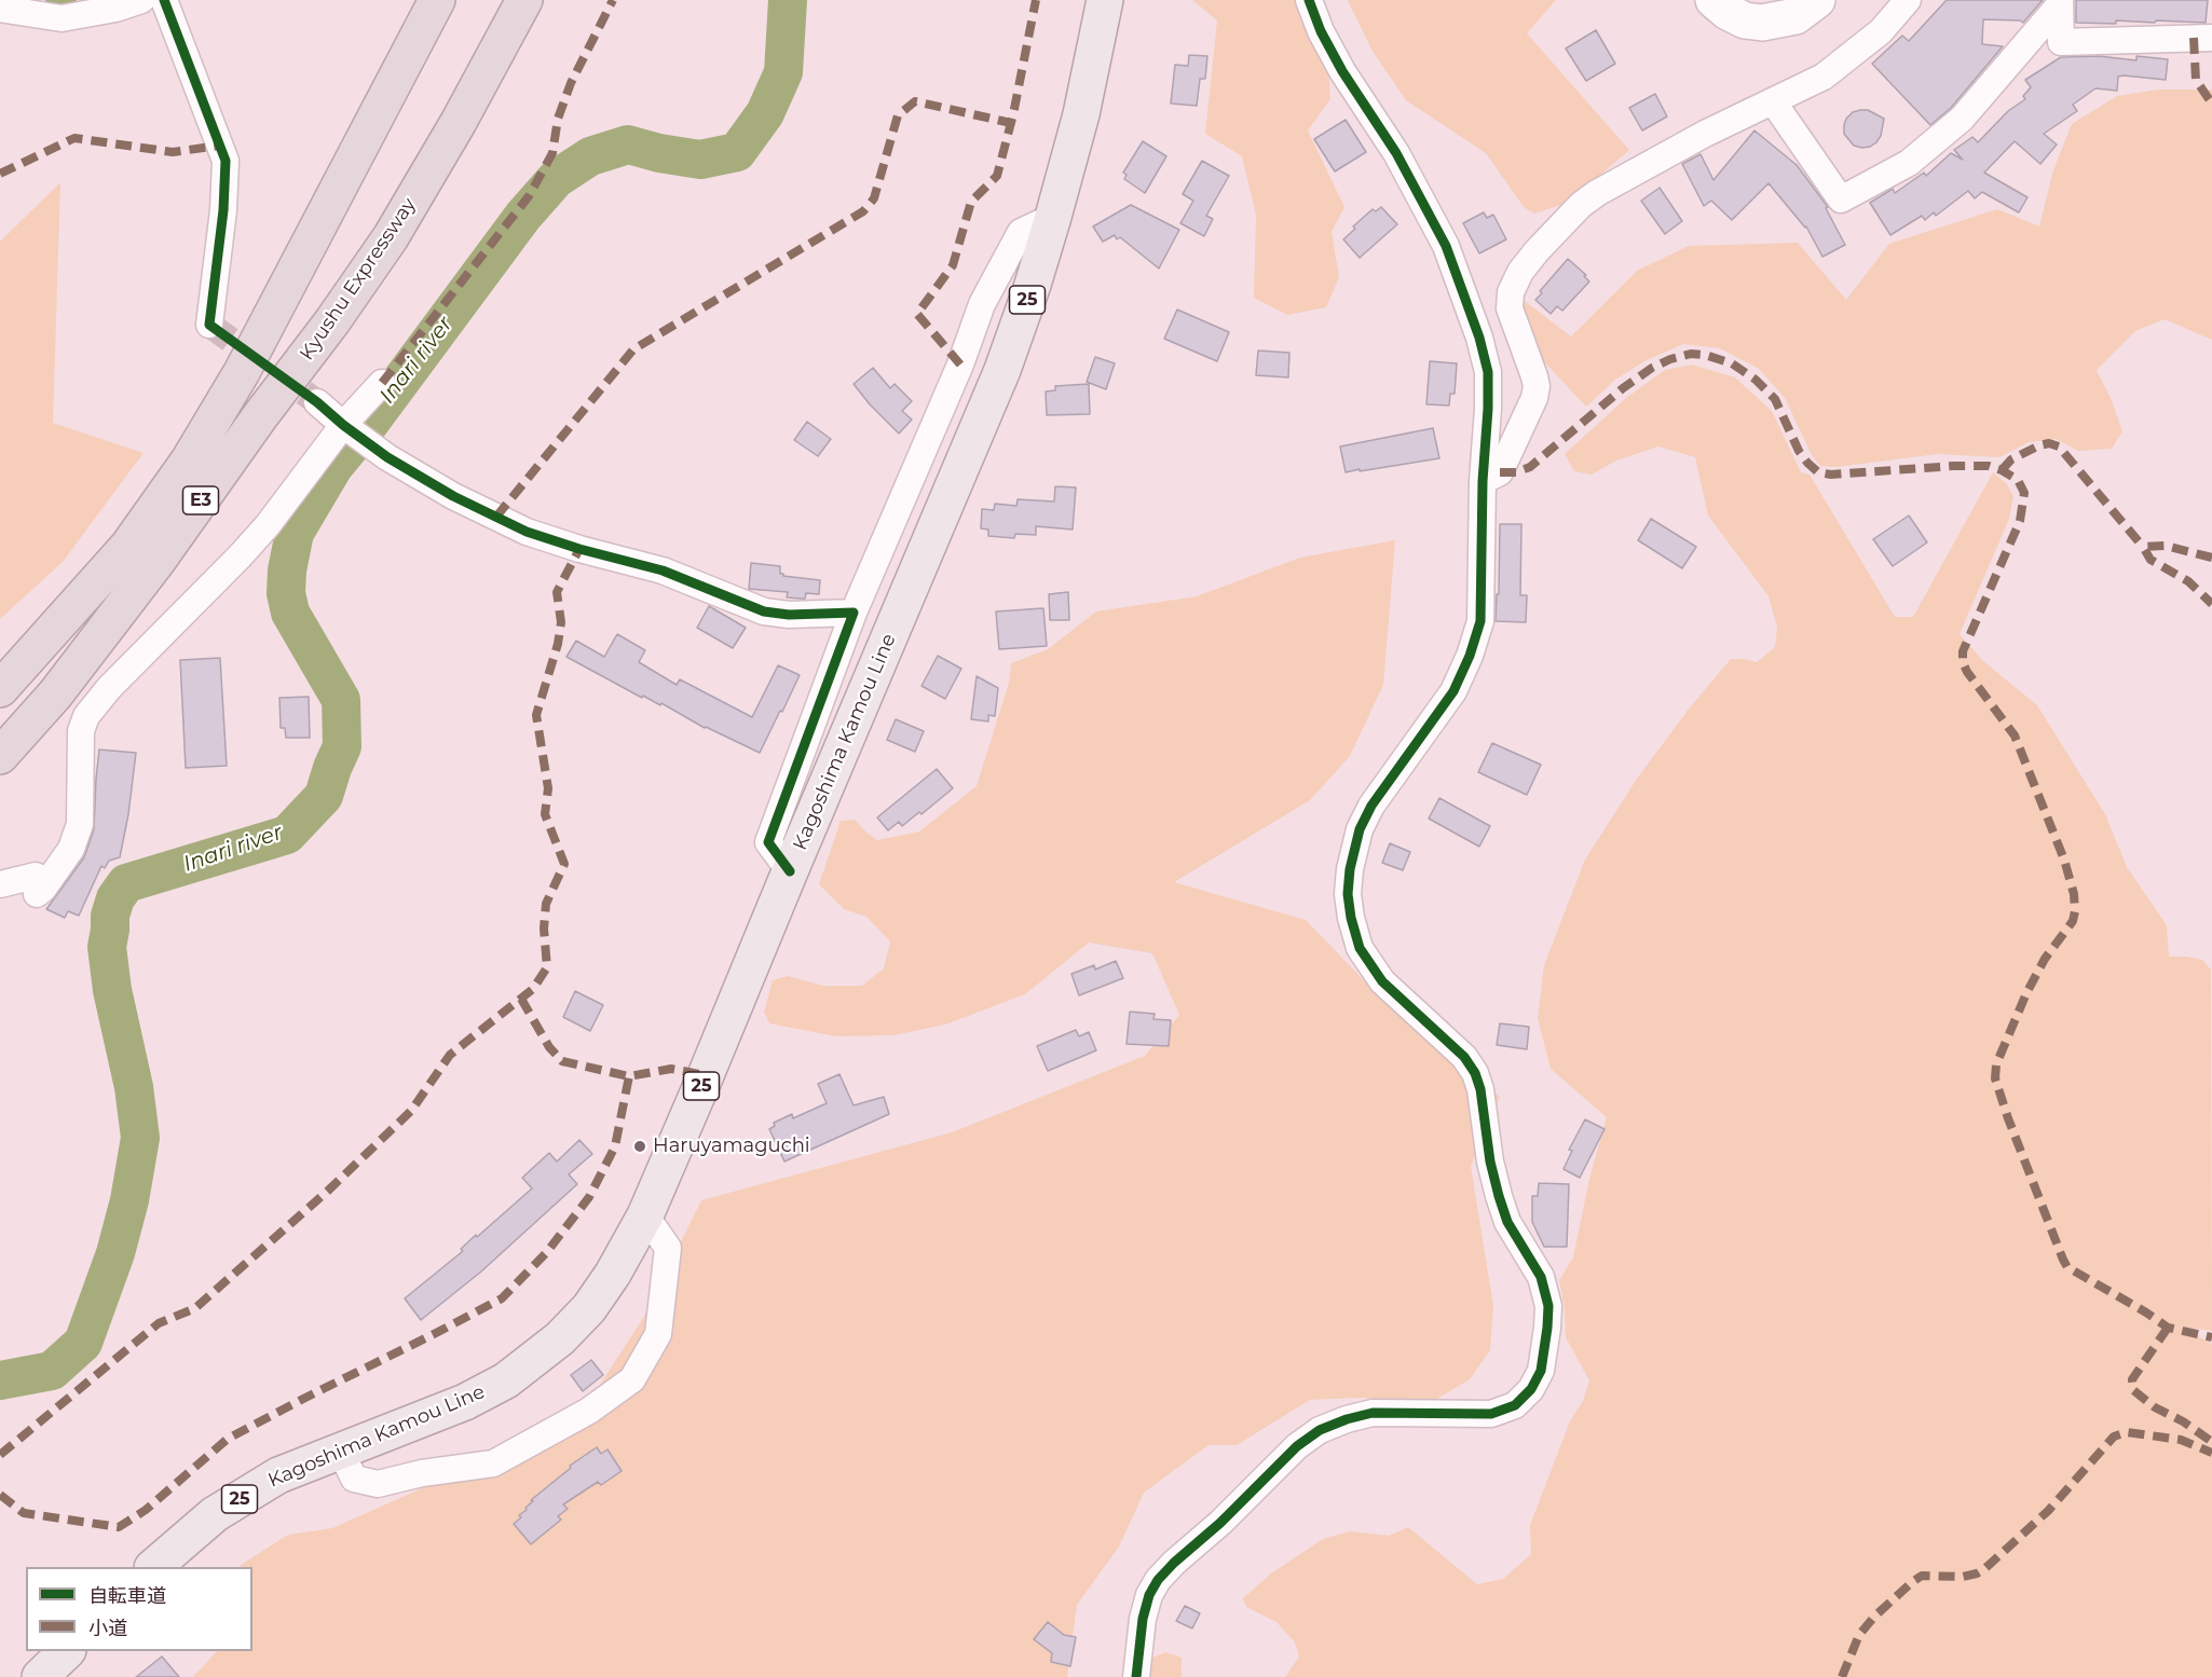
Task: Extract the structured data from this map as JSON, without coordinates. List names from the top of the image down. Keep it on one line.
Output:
{"streets":{"highway":["Kyushu Expressway","E3"],"main road":["25","Kagoshima Kamou Line"]},"water":["Inari river"],"places":["Haruyamaguchi"],"legend":["自転車道","小道"]}
